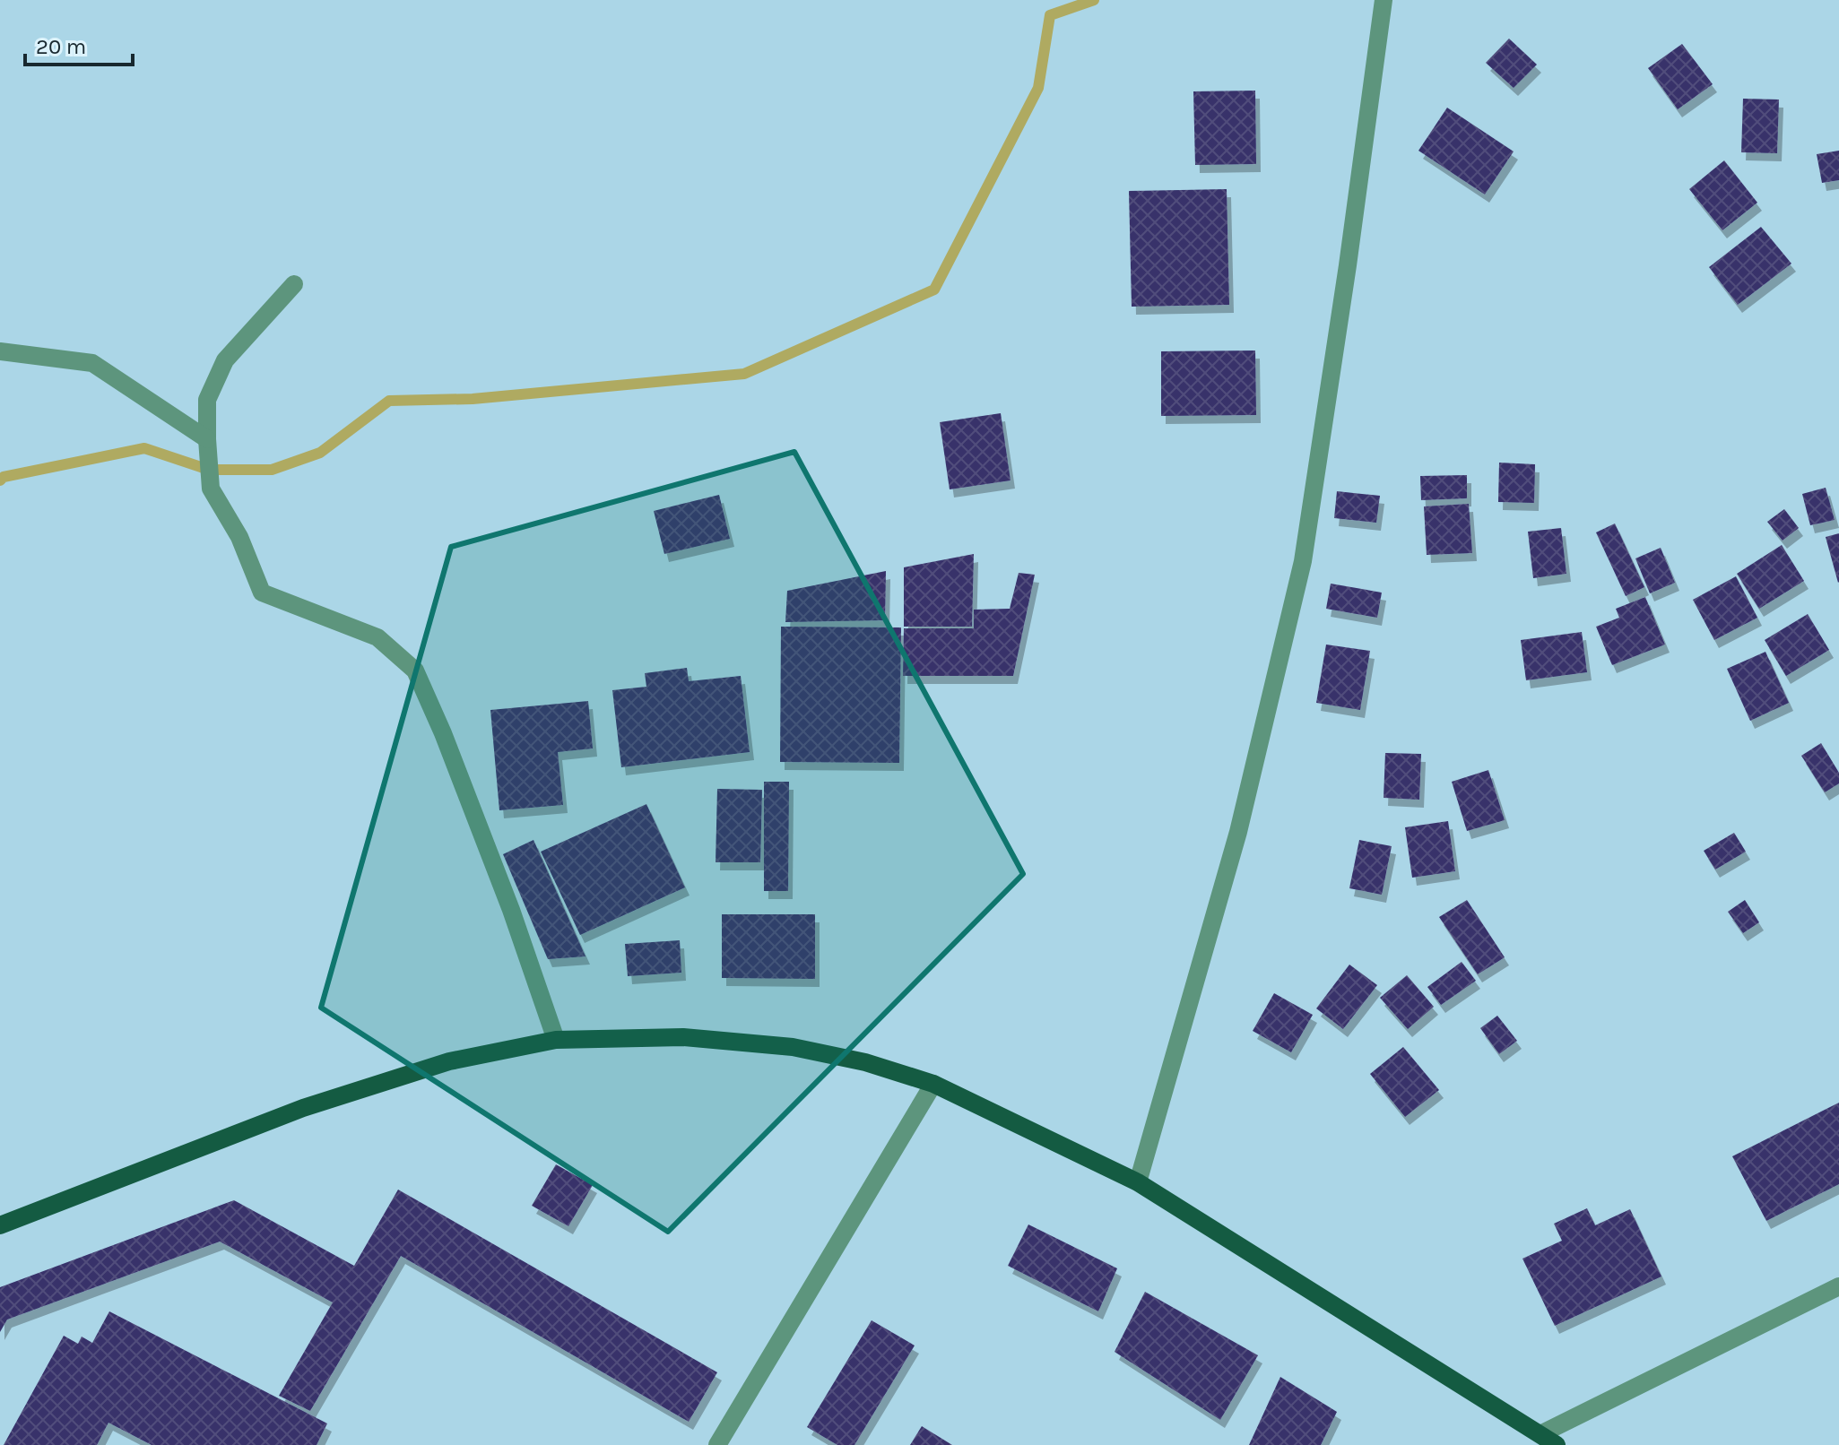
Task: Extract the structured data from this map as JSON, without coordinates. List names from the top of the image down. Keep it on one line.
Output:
{"scale_bar":"20 m"}
